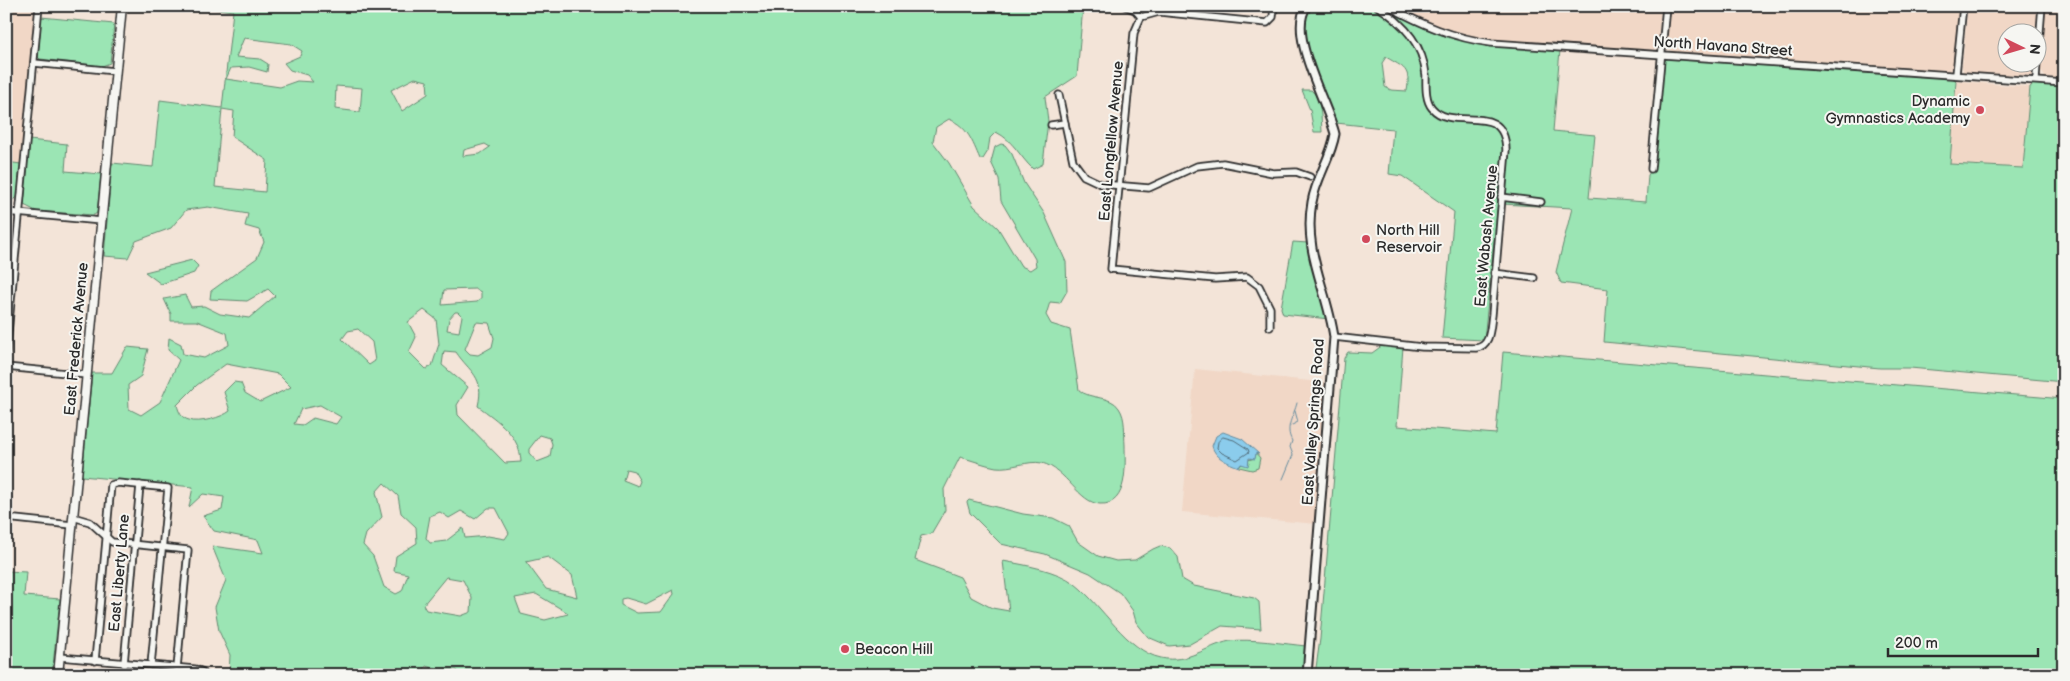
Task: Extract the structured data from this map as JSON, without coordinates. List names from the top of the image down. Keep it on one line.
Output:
{"streets":{"main road":["East Frederick Avenue"],"street":["North Havana Street","East Longfellow Avenue","East Wabash Avenue","East Valley Springs Road","East Liberty Lane"]},"crossings":[["East Wabash Avenue","East Valley Springs Road"]],"places":["Dynamic Gymnastics Academy","North Hill Reservoir","Beacon Hill"],"scale_bar":"200 m","north":"right"}
